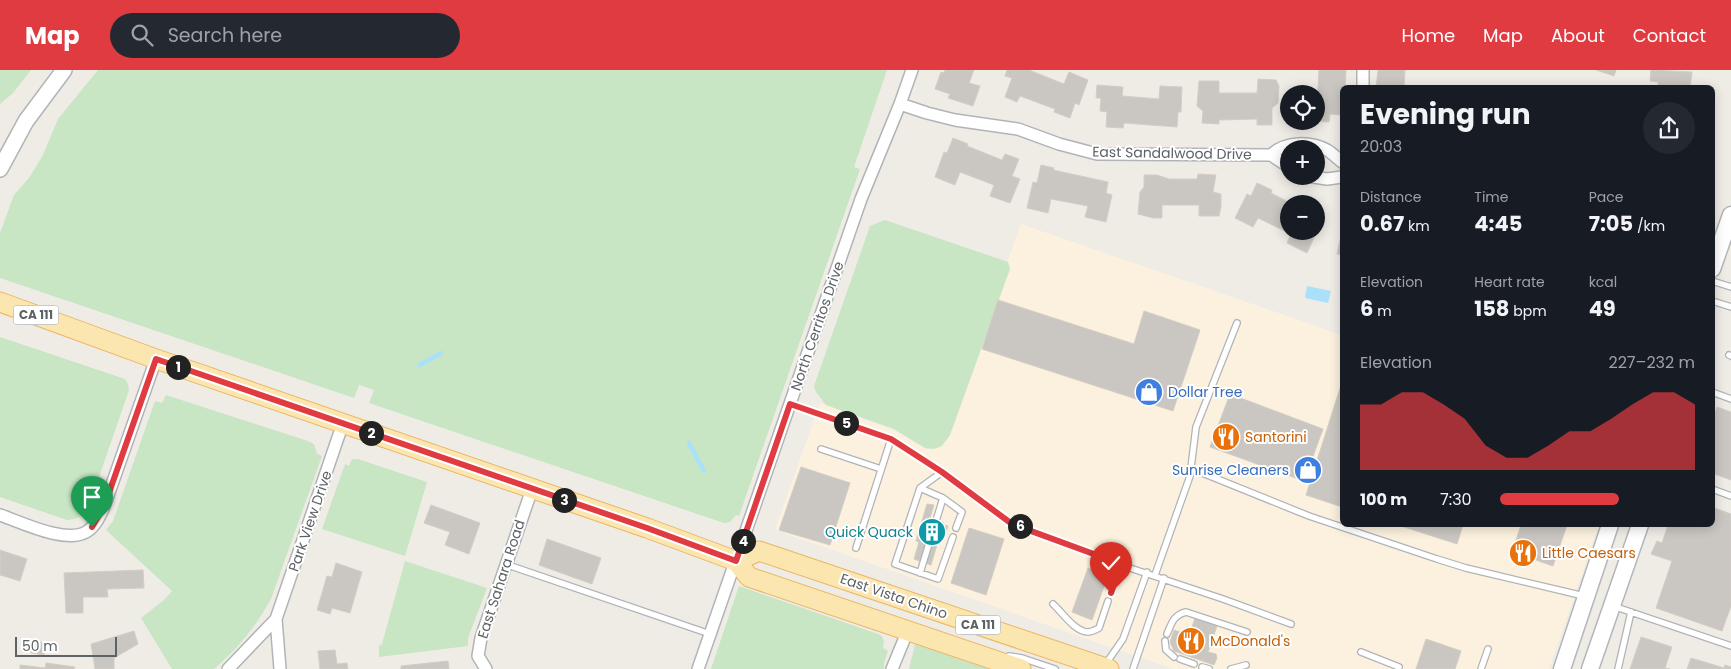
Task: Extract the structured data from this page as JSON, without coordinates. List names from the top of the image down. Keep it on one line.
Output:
{"streets":{"main road":["CA 111","East Vista Chino"],"street":["East Sandalwood Drive","North Cerritos Drive","Park View Drive","East Sahara Road"]},"crossings":[["East Sandalwood Drive","North Cerritos Drive"],["North Cerritos Drive","East Vista Chino"],["Park View Drive","East Vista Chino"],["East Sahara Road","East Vista Chino"]],"places":{"shop":["Dollar Tree","Sunrise Cleaners"],"restaurant":["Santorini","Little Caesars","McDonald's"],"building":["Quick Quack"]},"scale_bar":"50 m","page":{"header":"Map","search":"Search here","nav":["Home","Map","About","Contact"],"map_buttons":["+","−"],"heading":["Evening run","20:03"],"stats":[["Distance","0.67 km"],["Time","4:45"],["Pace","7:05 /km"],["Elevation","6 m"],["Heart rate","158 bpm"],["kcal","49"]],"chart":["Elevation","227–232 m"],"pins":["1","5","2","3","6","4"],"list":[{"name":"100 m","note":"7:30"}],"scale":"50 m"}}
